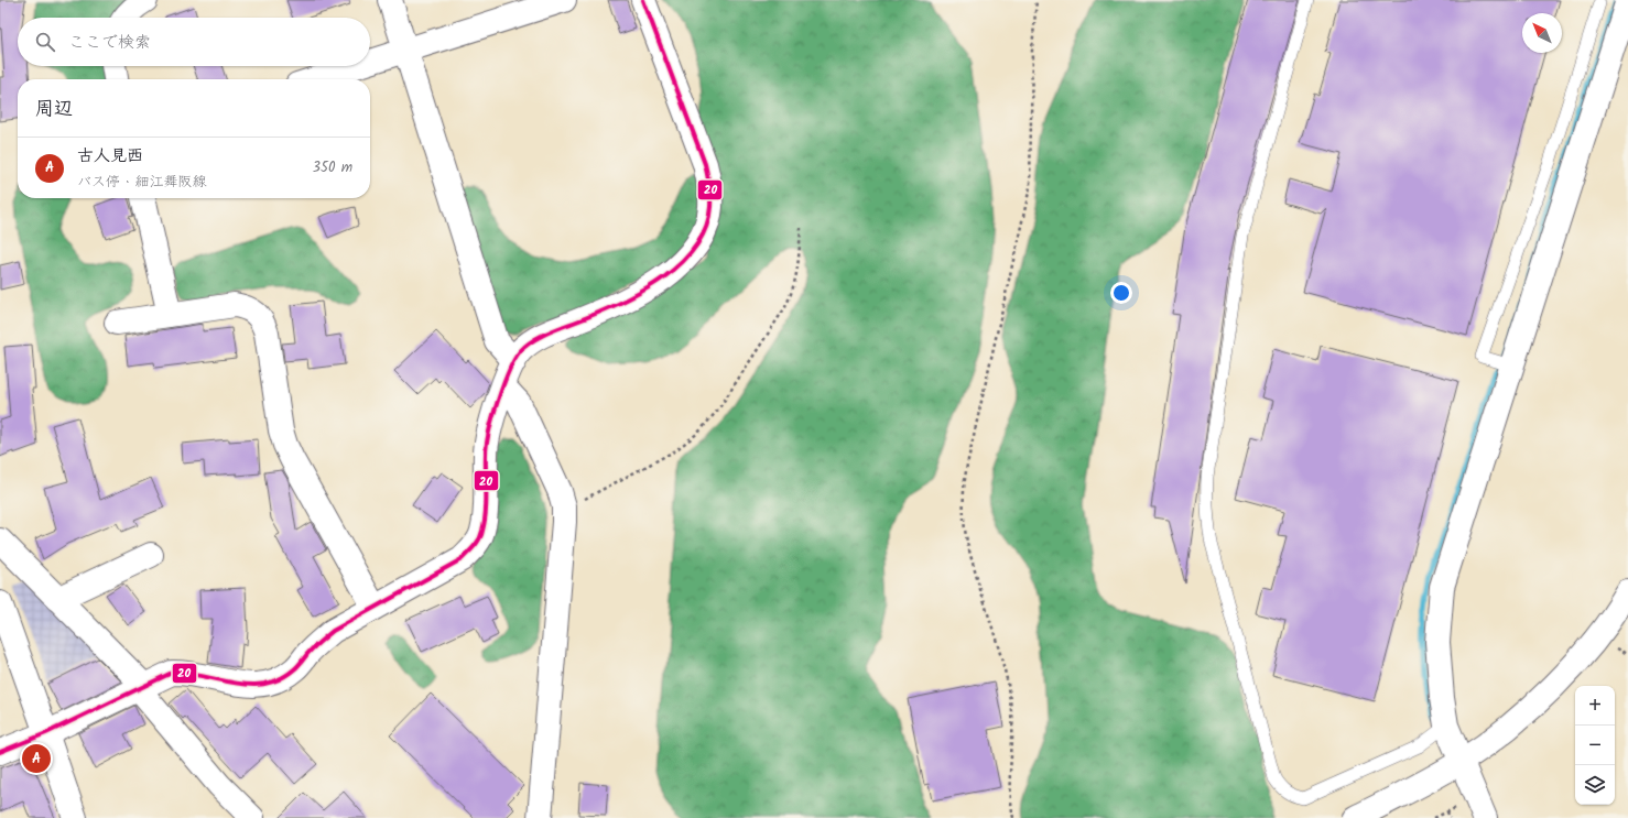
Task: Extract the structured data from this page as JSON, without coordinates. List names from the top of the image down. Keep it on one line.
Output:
{"lines":["transit line 20"],"north":"top left","page":{"search":"ここで検索","heading":"周辺","list":[{"mark":"A","name":"古人見西","note":"バス停 · 細江舞阪線","value":"350 m"}],"map_buttons":["+","−"],"pins":"A"}}
